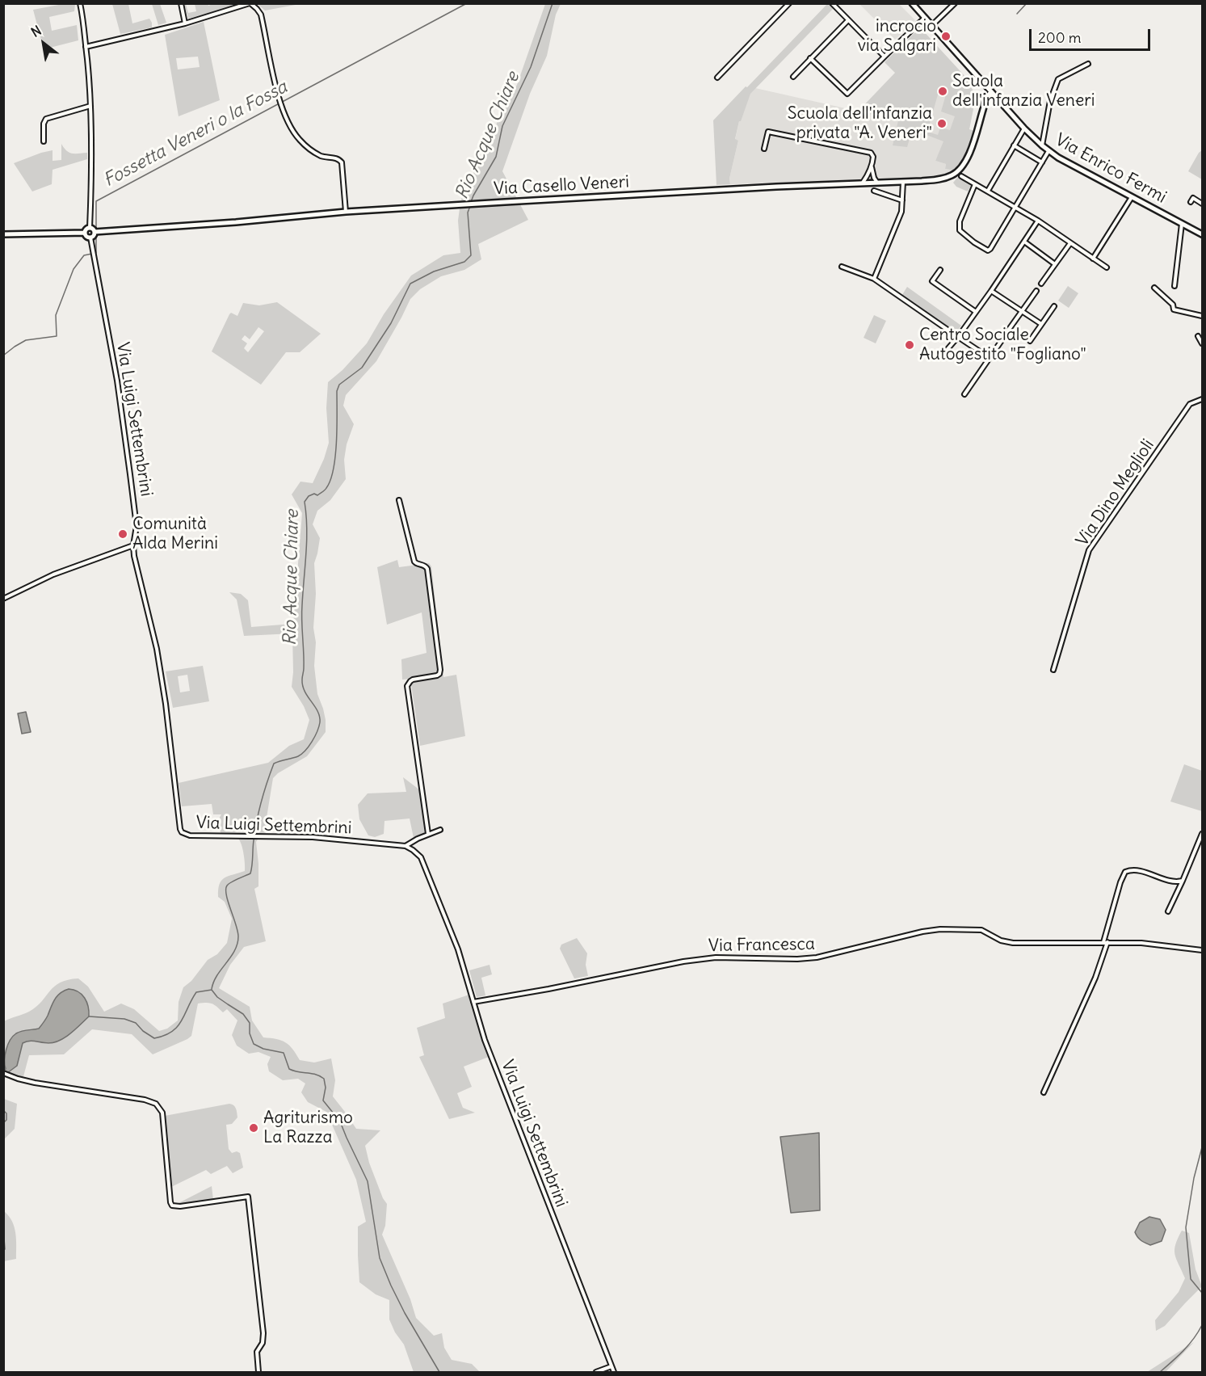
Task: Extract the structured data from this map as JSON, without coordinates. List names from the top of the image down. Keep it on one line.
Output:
{"streets":{"street":["Via Enrico Fermi","Via Casello Veneri","Via Luigi Settembrini","Via Dino Meglioli","Via Francesca"]},"crossings":[["Via Enrico Fermi","Via Casello Veneri"],["Via Casello Veneri","Via Luigi Settembrini"],["Via Luigi Settembrini","Via Francesca"]],"water":["Fossetta Veneri o la Fossa","Rio Acque Chiare"],"places":["incrocio via Salgari","Scuola dell'infanzia Veneri","Scuola dell'infanzia privata \"A. Veneri\"","Centro Sociale Autogestito \"Fogliano\"","Comunità Alda Merini","Agriturismo La Razza"],"scale_bar":"200 m","north":"top left"}
